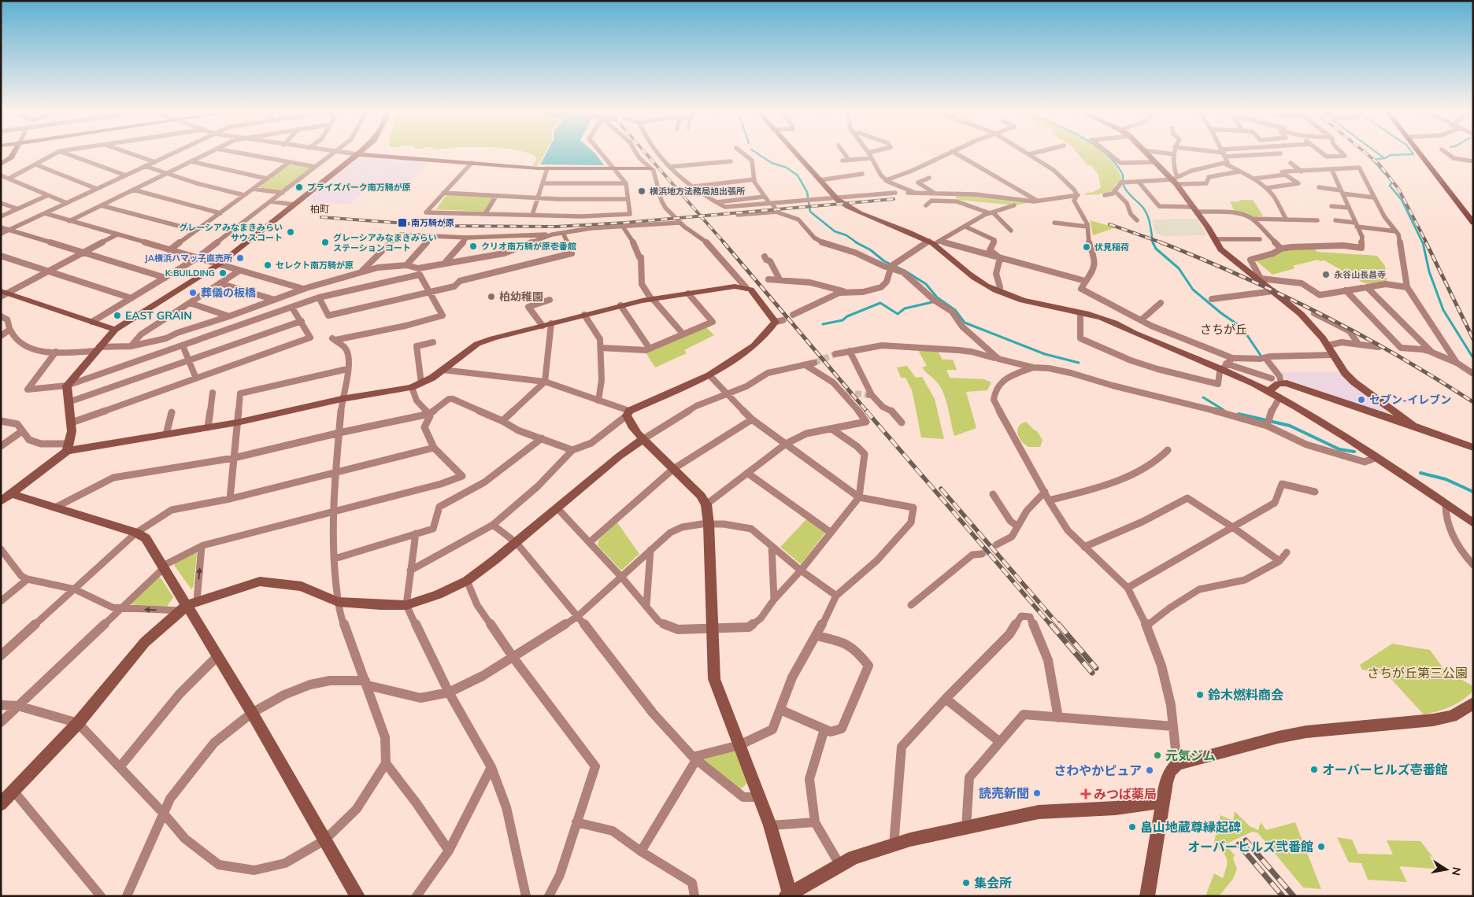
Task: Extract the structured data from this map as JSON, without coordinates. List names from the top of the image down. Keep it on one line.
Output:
{"districts":["柏町","さちが丘"],"parks":["さちが丘第三公園"],"places":{"other":["プライズパーク南万騎が原","横浜地方法務局旭出張所","グレーシアみなまきみらい サウスコート","グレーシアみなまきみらい ステーションコート","クリオ南万騎が原壱番館","伏見稲荷","JA横浜ハマッ子直売所","セレクト南万騎が原","K.BUILDING","永谷山長昌寺","葬儀の板橋","柏幼稚園","EAST GRAIN","セブン-イレブン","鈴木燃料商会","元気ジム","オーバーヒルズ壱番館","さわやかピュア","読売新聞","畠山地蔵尊縁起碑","オーバーヒルズ弐番館","集会所"],"transit":["南万騎が原"],"health":["みつば薬局"]},"north":"right"}
